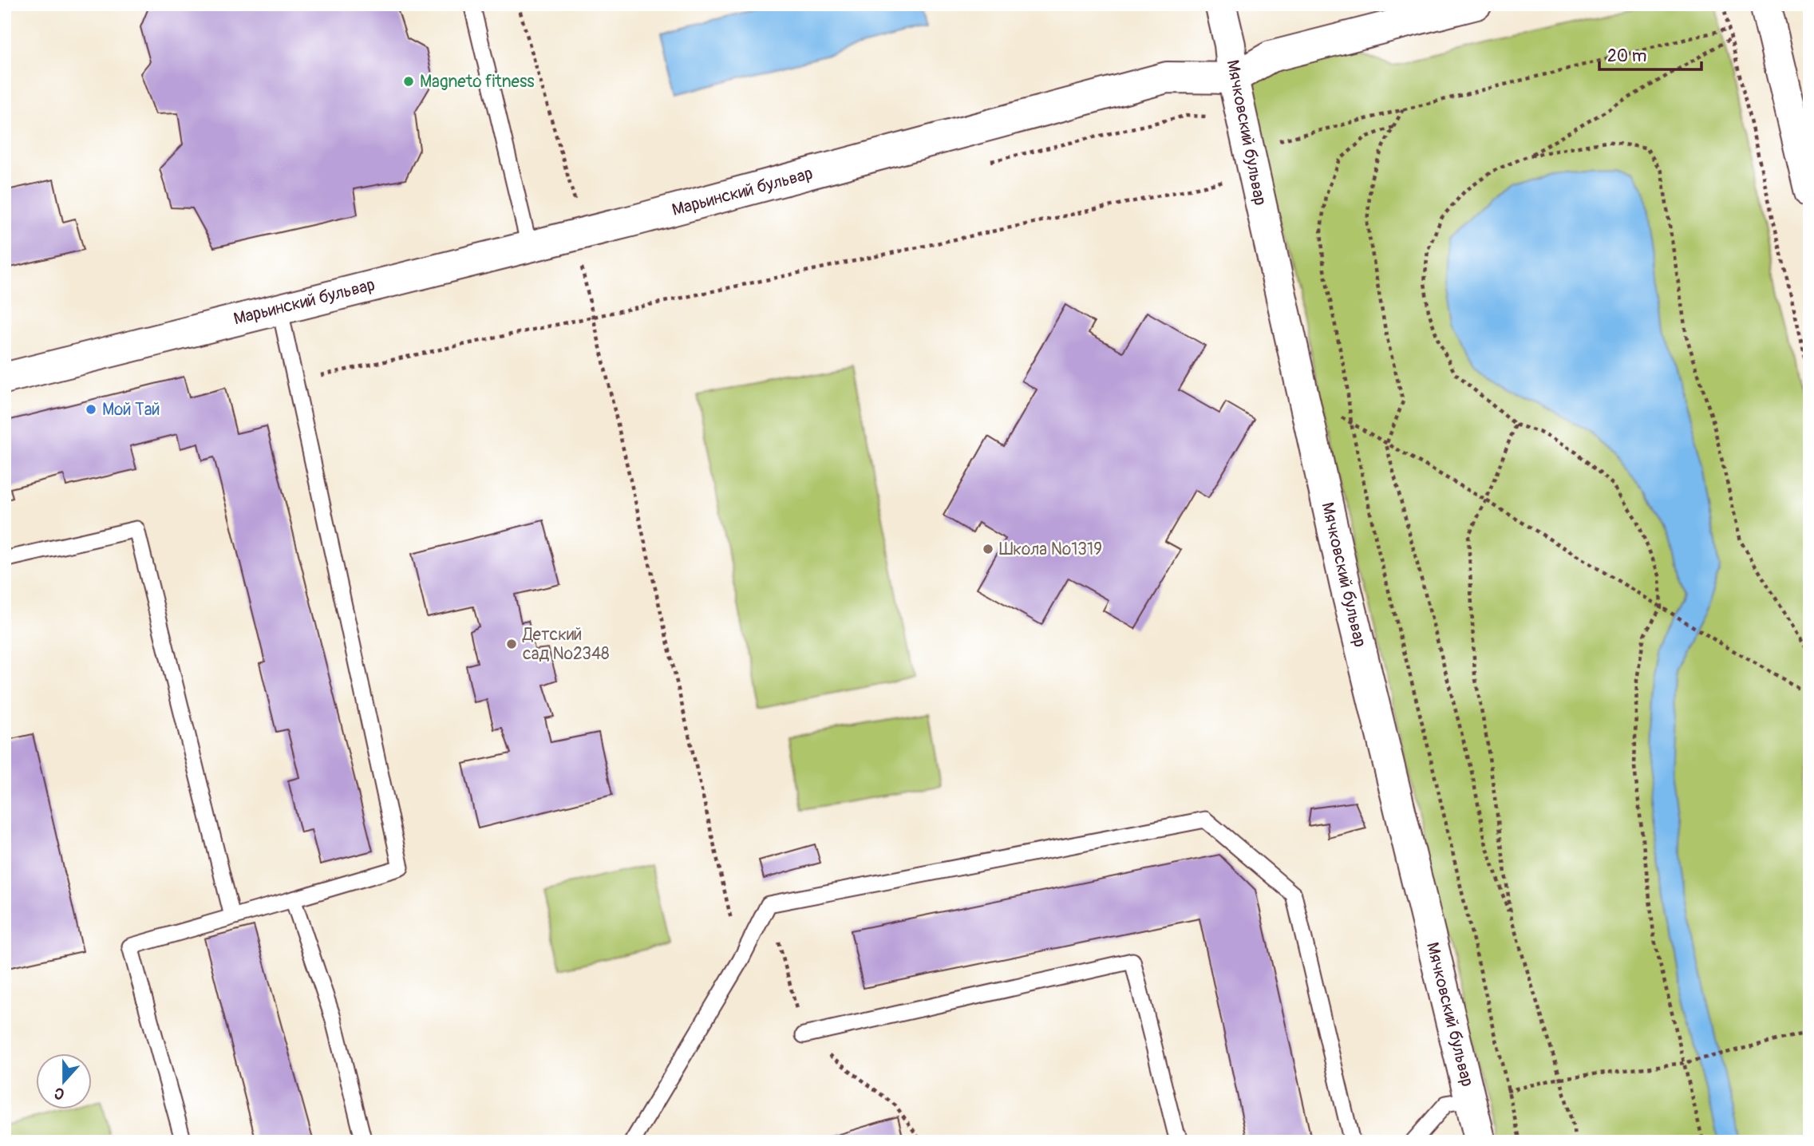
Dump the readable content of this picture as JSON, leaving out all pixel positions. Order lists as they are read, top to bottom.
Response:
{
  "streets": {
    "street": ["Мячковский бульвар", "Марьинский бульвар"]
  },
  "crossings": [
    ["Мячковский бульвар", "Марьинский бульвар"]
  ],
  "places": [
    "Magneto fitness",
    "Мой Тай",
    "Школа №1319",
    "Детский сад №2348"
  ],
  "scale_bar": "20 m",
  "north": "bottom"
}
